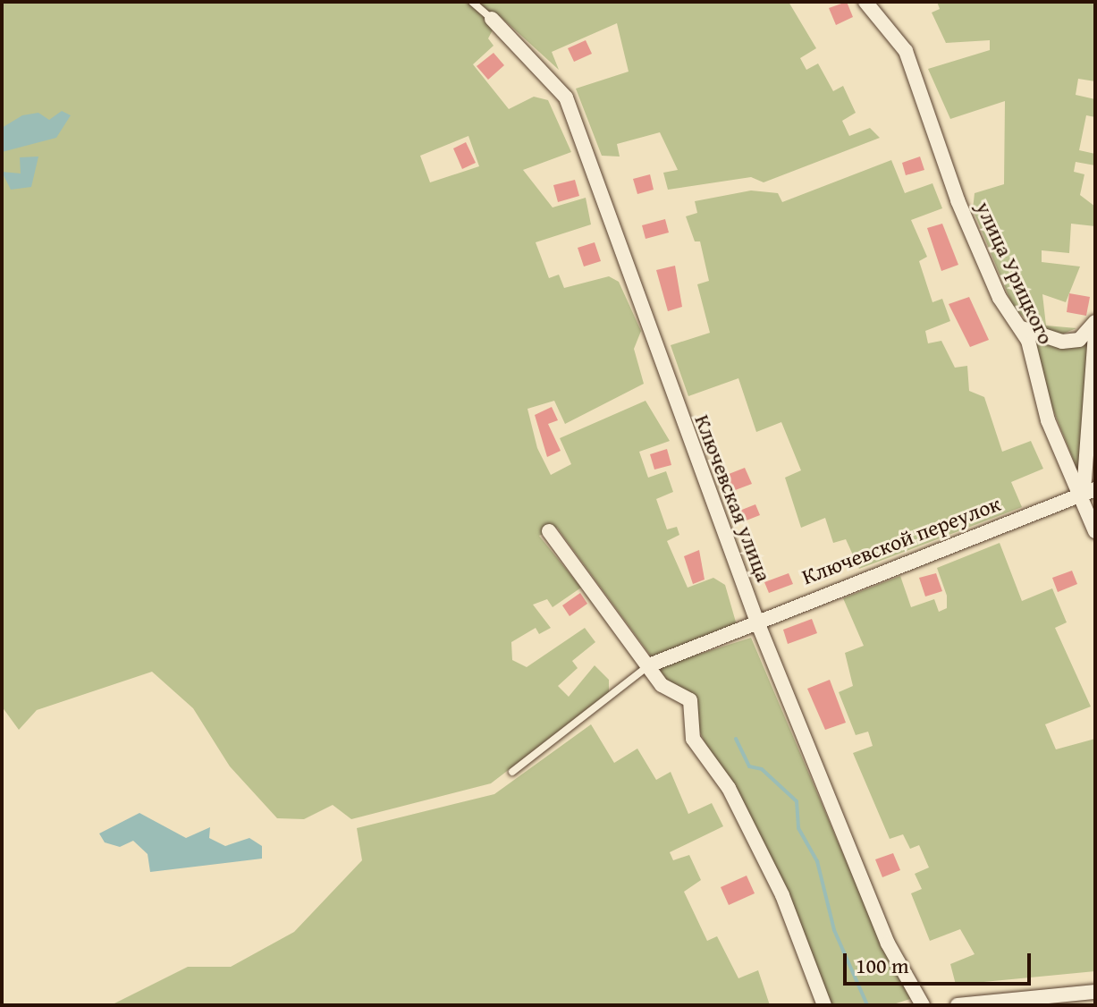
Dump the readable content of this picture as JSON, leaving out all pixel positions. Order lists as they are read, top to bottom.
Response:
{
  "streets": {
    "street": ["улица Урицкого", "Ключевская улица", "Ключевской переулок"]
  },
  "crossings": [
    ["улица Урицкого", "Ключевской переулок"],
    ["Ключевская улица", "Ключевской переулок"]
  ],
  "scale_bar": "100 m"
}
